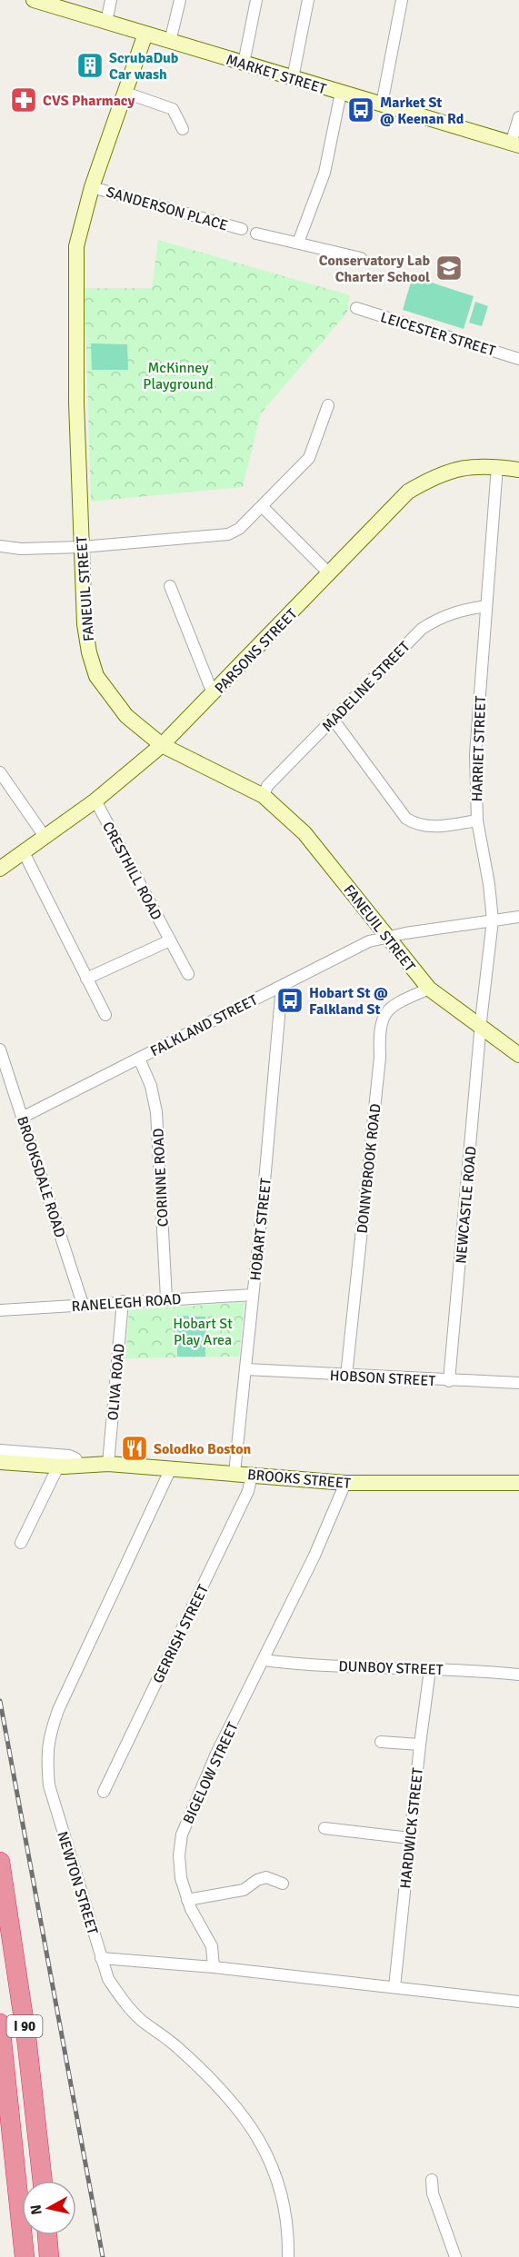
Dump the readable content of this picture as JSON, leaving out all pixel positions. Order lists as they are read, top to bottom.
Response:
{
  "streets": {
    "highway": ["I 90"],
    "street": [
      "MARKET STREET",
      "SANDERSON PLACE",
      "LEICESTER STREET",
      "FANEUIL STREET",
      "PARSONS STREET",
      "MADELINE STREET",
      "HARRIET STREET",
      "CRESTHILL ROAD",
      "FALKLAND STREET",
      "DONNYBROOK ROAD",
      "BROOKSDALE ROAD",
      "CORINNE ROAD",
      "NEWCASTLE ROAD",
      "HOBART STREET",
      "RANELEGH ROAD",
      "HOBSON STREET",
      "OLIVA ROAD",
      "BROOKS STREET",
      "GERRISH STREET",
      "DUNBOY STREET",
      "BIGELOW STREET",
      "HARDWICK STREET",
      "NEWTON STREET"
    ]
  },
  "crossings": [
    ["MARKET STREET", "FANEUIL STREET"],
    ["SANDERSON PLACE", "FANEUIL STREET"],
    ["FANEUIL STREET", "PARSONS STREET"],
    ["FANEUIL STREET", "MADELINE STREET"],
    ["FANEUIL STREET", "HARRIET STREET"],
    ["FANEUIL STREET", "FALKLAND STREET"],
    ["FANEUIL STREET", "DONNYBROOK ROAD"],
    ["FANEUIL STREET", "NEWCASTLE ROAD"],
    ["PARSONS STREET", "HARRIET STREET"],
    ["PARSONS STREET", "CRESTHILL ROAD"],
    ["MADELINE STREET", "HARRIET STREET"],
    ["HARRIET STREET", "FALKLAND STREET"],
    ["HARRIET STREET", "NEWCASTLE ROAD"],
    ["FALKLAND STREET", "BROOKSDALE ROAD"],
    ["FALKLAND STREET", "CORINNE ROAD"],
    ["FALKLAND STREET", "HOBART STREET"],
    ["DONNYBROOK ROAD", "HOBSON STREET"],
    ["BROOKSDALE ROAD", "RANELEGH ROAD"],
    ["CORINNE ROAD", "RANELEGH ROAD"],
    ["NEWCASTLE ROAD", "HOBSON STREET"],
    ["HOBART STREET", "RANELEGH ROAD"],
    ["HOBART STREET", "HOBSON STREET"],
    ["HOBART STREET", "BROOKS STREET"],
    ["RANELEGH ROAD", "OLIVA ROAD"],
    ["OLIVA ROAD", "BROOKS STREET"],
    ["BROOKS STREET", "GERRISH STREET"],
    ["BROOKS STREET", "BIGELOW STREET"],
    ["BROOKS STREET", "NEWTON STREET"],
    ["DUNBOY STREET", "BIGELOW STREET"],
    ["DUNBOY STREET", "HARDWICK STREET"]
  ],
  "parks": ["McKinney Playground", "Hobart St Play Area"],
  "places": {
    "building": ["ScrubaDub Car wash"],
    "pharmacy": ["CVS Pharmacy"],
    "bus stop": ["Market St @ Keenan Rd", "Hobart St @ Falkland St"],
    "school or university": ["Conservatory Lab Charter School"],
    "restaurant": ["Solodko Boston"]
  },
  "north": "left"
}
